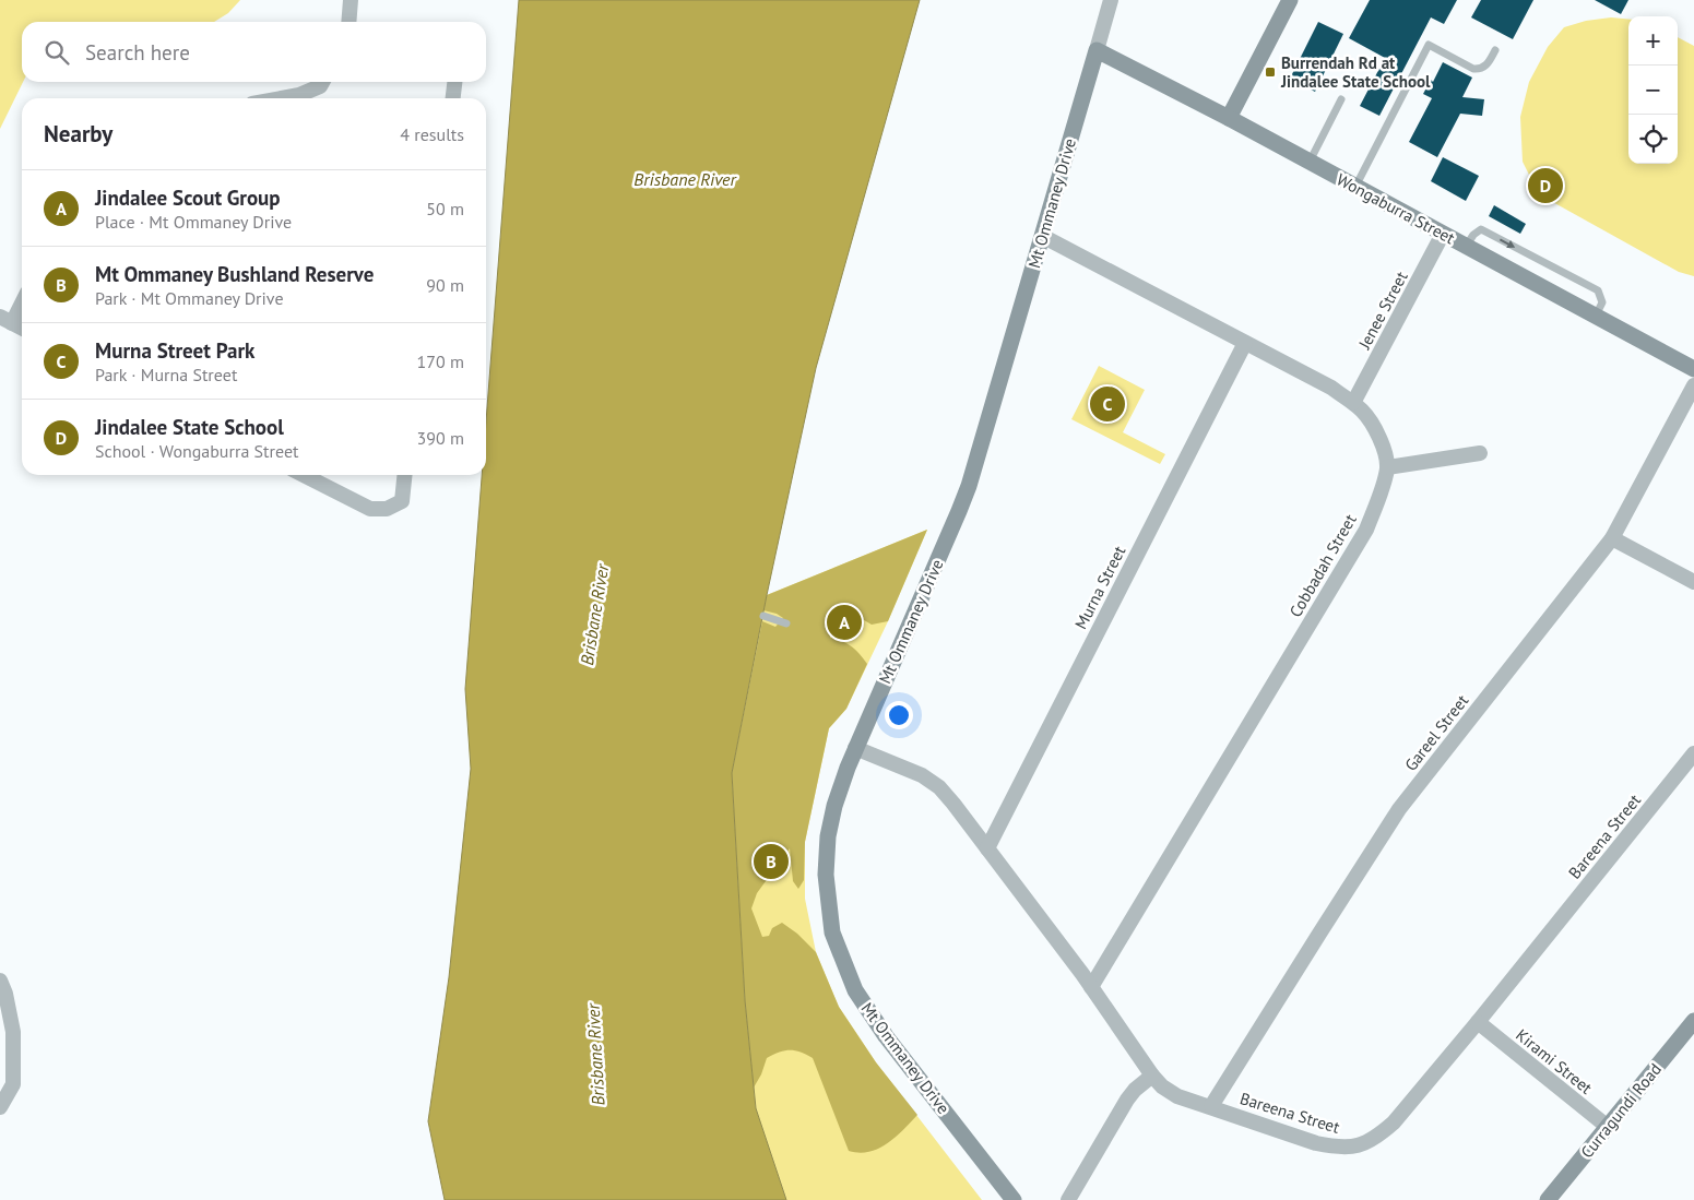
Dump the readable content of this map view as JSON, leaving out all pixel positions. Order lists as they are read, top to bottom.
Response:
{
  "streets": {
    "street": [
      "Mt Ommaney Drive",
      "Wongaburra Street",
      "Jenee Street",
      "Cobbadah Street",
      "Murna Street",
      "Gareel Street",
      "Bareena Street",
      "Kirami Street",
      "Curragundi Road"
    ]
  },
  "crossings": [
    ["Mt Ommaney Drive", "Wongaburra Street"],
    ["Mt Ommaney Drive", "Cobbadah Street"],
    ["Mt Ommaney Drive", "Bareena Street"],
    ["Wongaburra Street", "Jenee Street"],
    ["Jenee Street", "Cobbadah Street"],
    ["Cobbadah Street", "Murna Street"],
    ["Cobbadah Street", "Bareena Street"],
    ["Murna Street", "Bareena Street"],
    ["Gareel Street", "Bareena Street"],
    ["Bareena Street", "Kirami Street"],
    ["Kirami Street", "Curragundi Road"]
  ],
  "water": ["Brisbane River"],
  "places": {
    "transit": ["Burrendah Rd at Jindalee State School"]
  },
  "page": {
    "map_buttons": ["+", "−"],
    "search": "Search here",
    "heading": ["Nearby", "4 results"],
    "pins": [
      "D",
      "C",
      "A",
      "B"
    ],
    "list": [
      {
        "mark": "A",
        "name": "Jindalee Scout Group",
        "note": "Place · Mt Ommaney Drive",
        "value": "50 m"
      },
      {
        "mark": "B",
        "name": "Mt Ommaney Bushland Reserve",
        "note": "Park · Mt Ommaney Drive",
        "value": "90 m"
      },
      {
        "mark": "C",
        "name": "Murna Street Park",
        "note": "Park · Murna Street",
        "value": "170 m"
      },
      {
        "mark": "D",
        "name": "Jindalee State School",
        "note": "School · Wongaburra Street",
        "value": "390 m"
      }
    ]
  }
}
